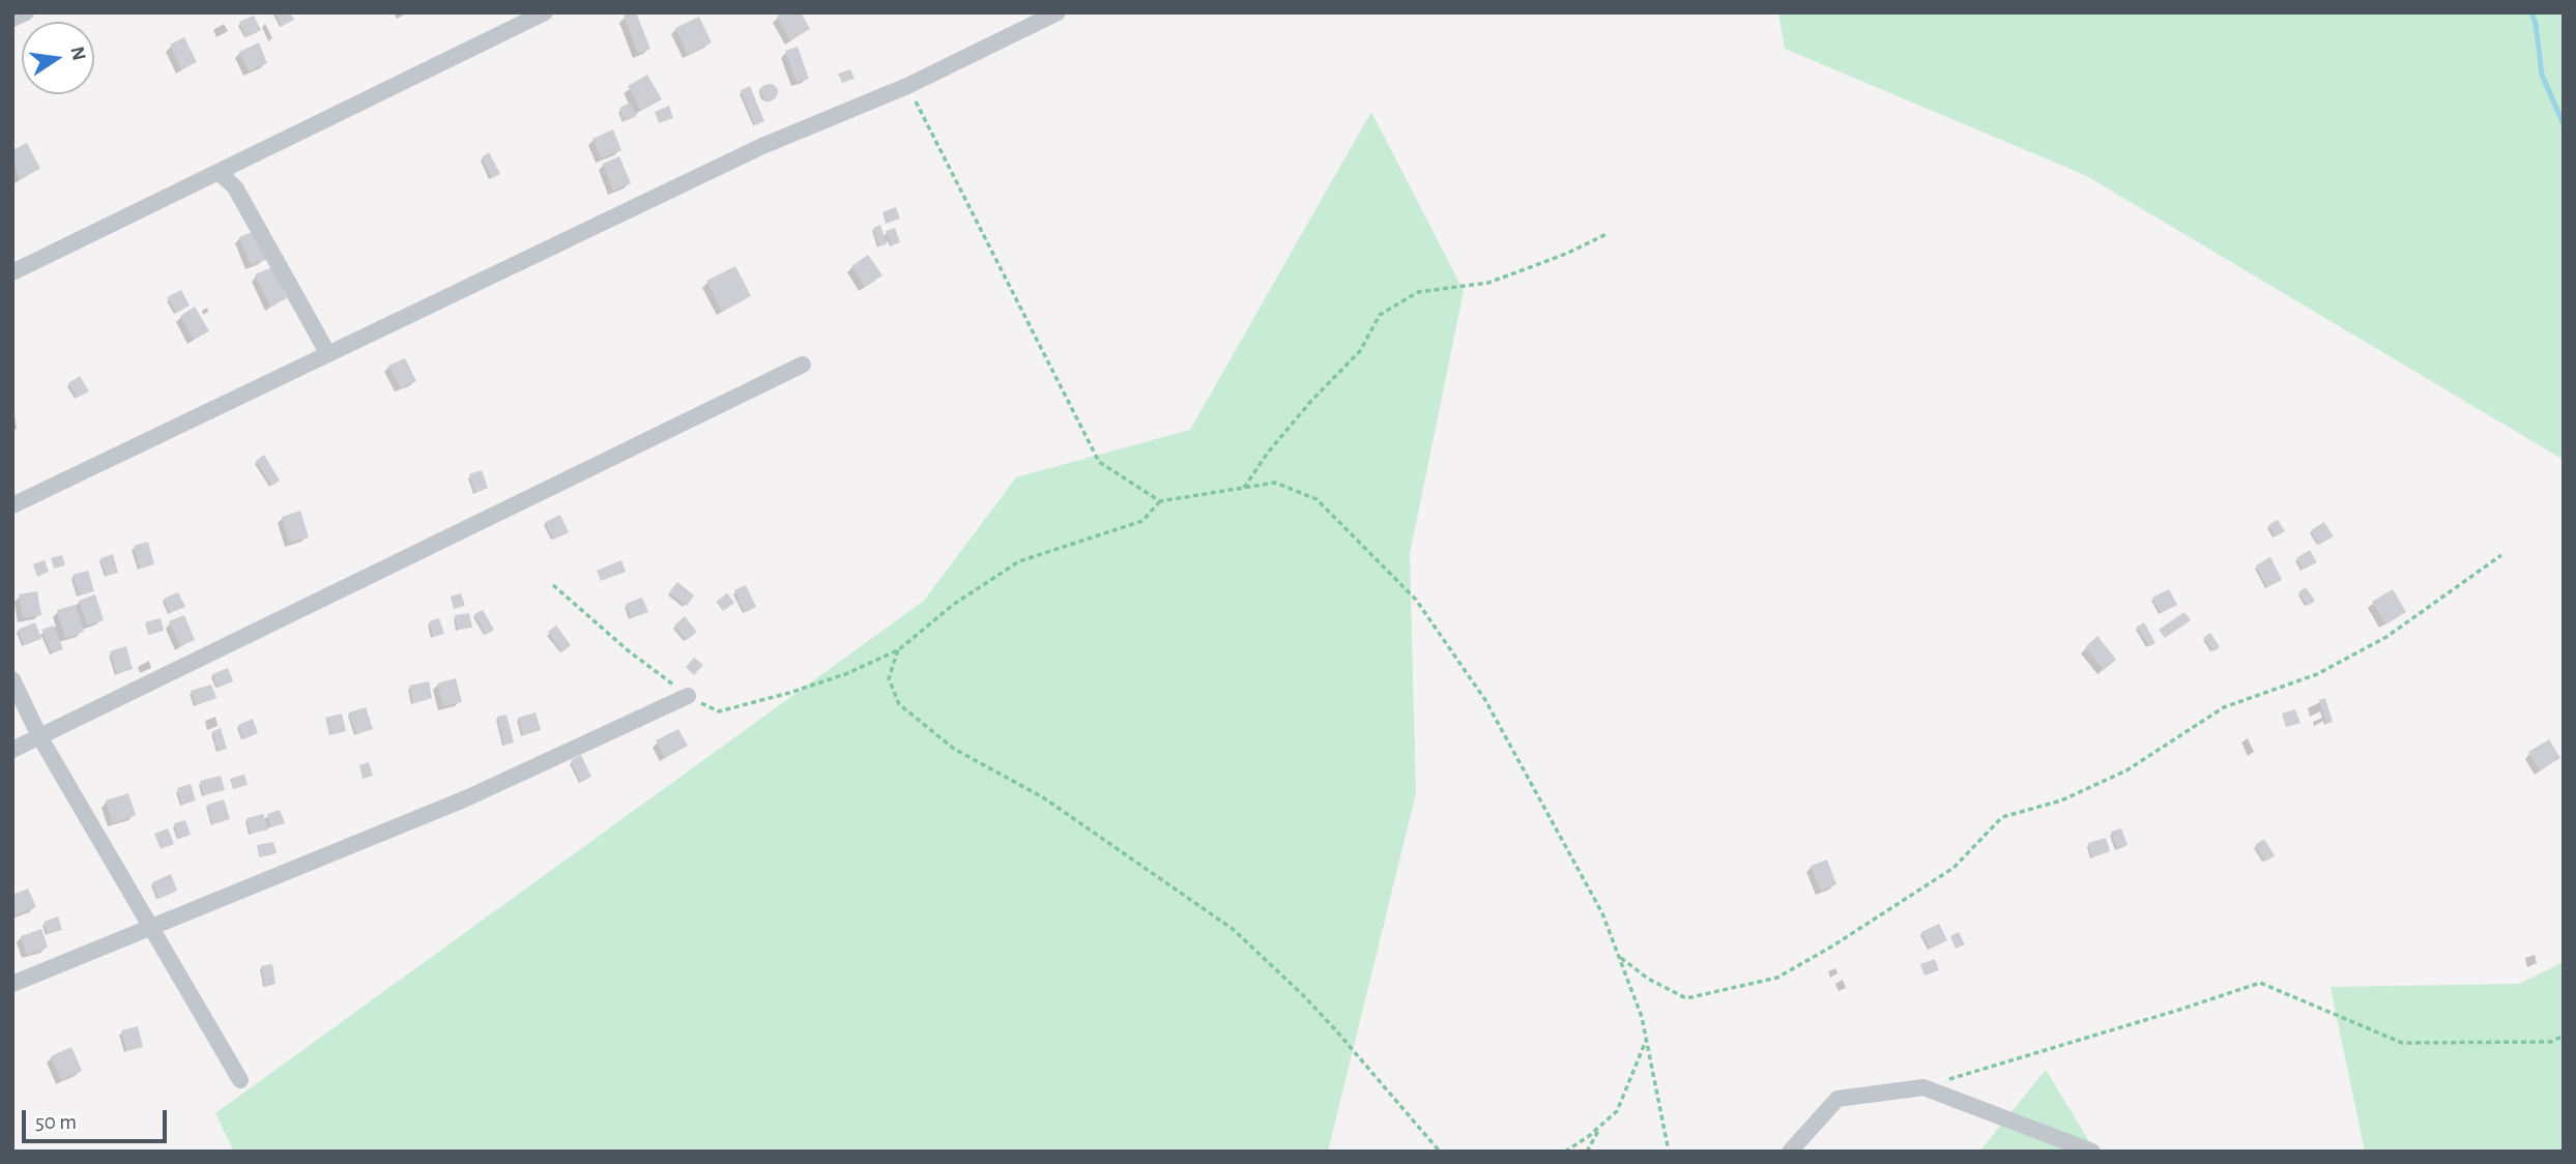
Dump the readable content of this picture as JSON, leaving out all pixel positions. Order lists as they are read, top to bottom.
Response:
{
  "scale_bar": "50 m",
  "north": "right"
}
